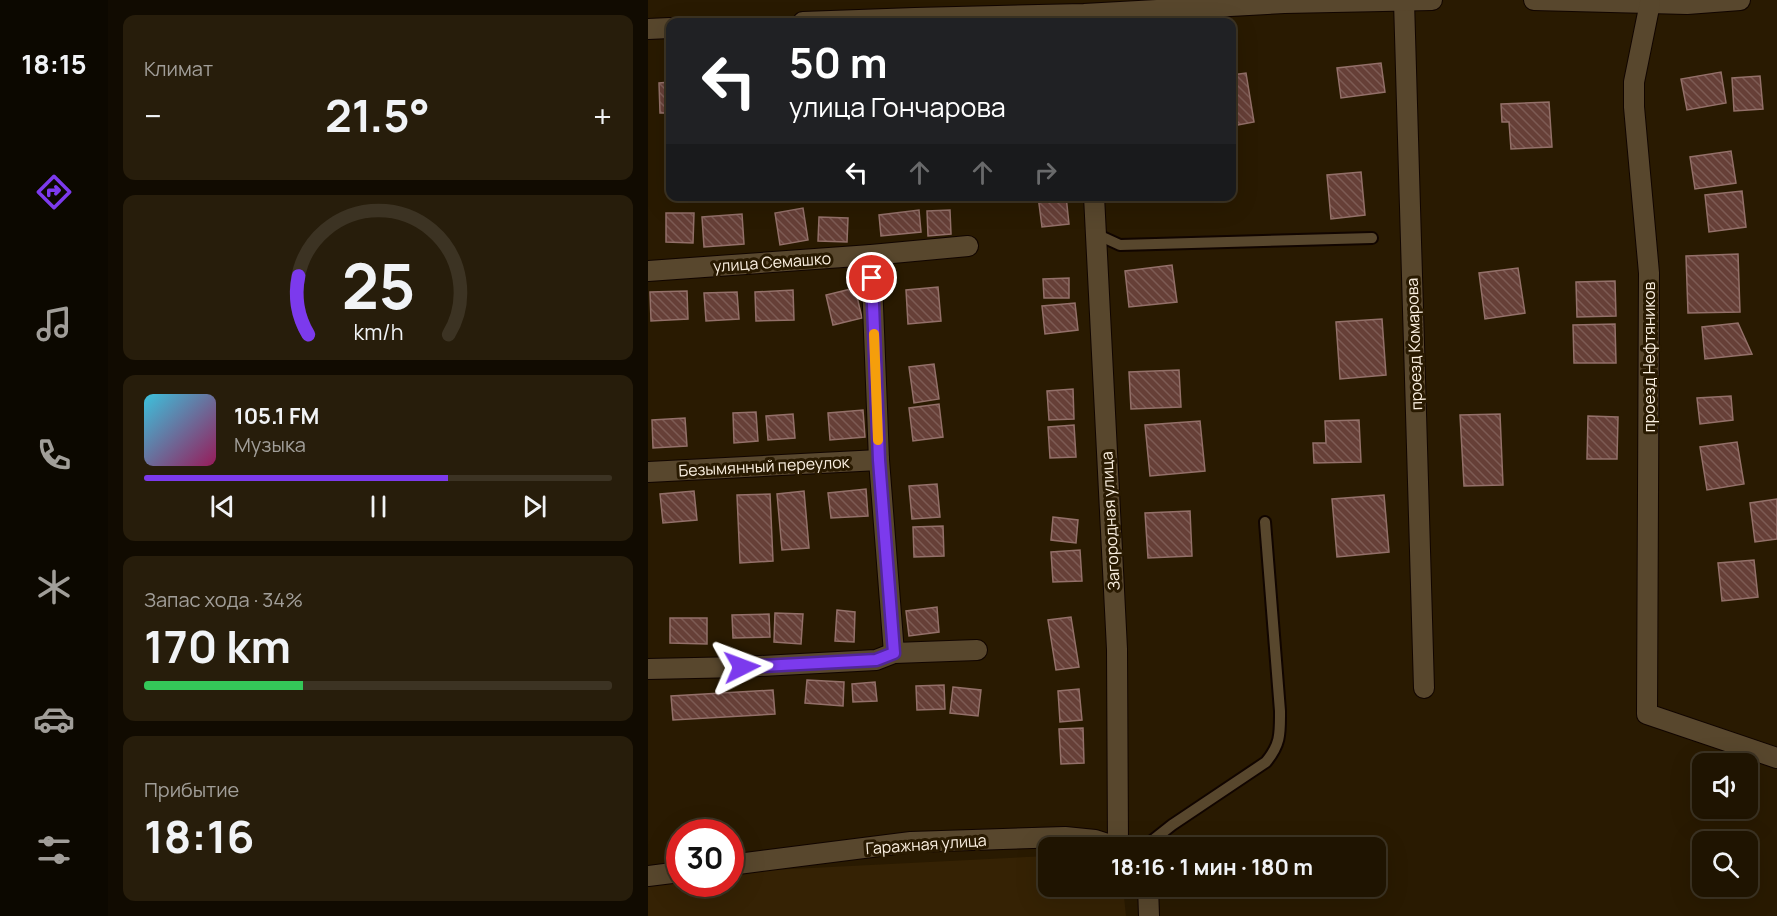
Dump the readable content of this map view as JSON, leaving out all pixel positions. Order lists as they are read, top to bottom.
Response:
{
  "streets": {
    "street": [
      "улица Семашко",
      "проезд Комарова",
      "проезд Нефтяников",
      "Безымянный переулок",
      "Загородная улица",
      "Гаражная улица"
    ]
  },
  "page": {
    "tabs": "18:15",
    "tile": [
      "Климат",
      ["Запас хода · 34%", "170 km"],
      ["Прибытие", "18:16"]
    ],
    "turn": ["50 m", "улица Гончарова"],
    "heat": ["−", "21.5°", "+"],
    "song": ["105.1 FM", "Музыка"],
    "limit": "30",
    "trip": "18:16 · 1 мин · 180 m",
    "gauge": ["25", "km/h"]
  }
}
